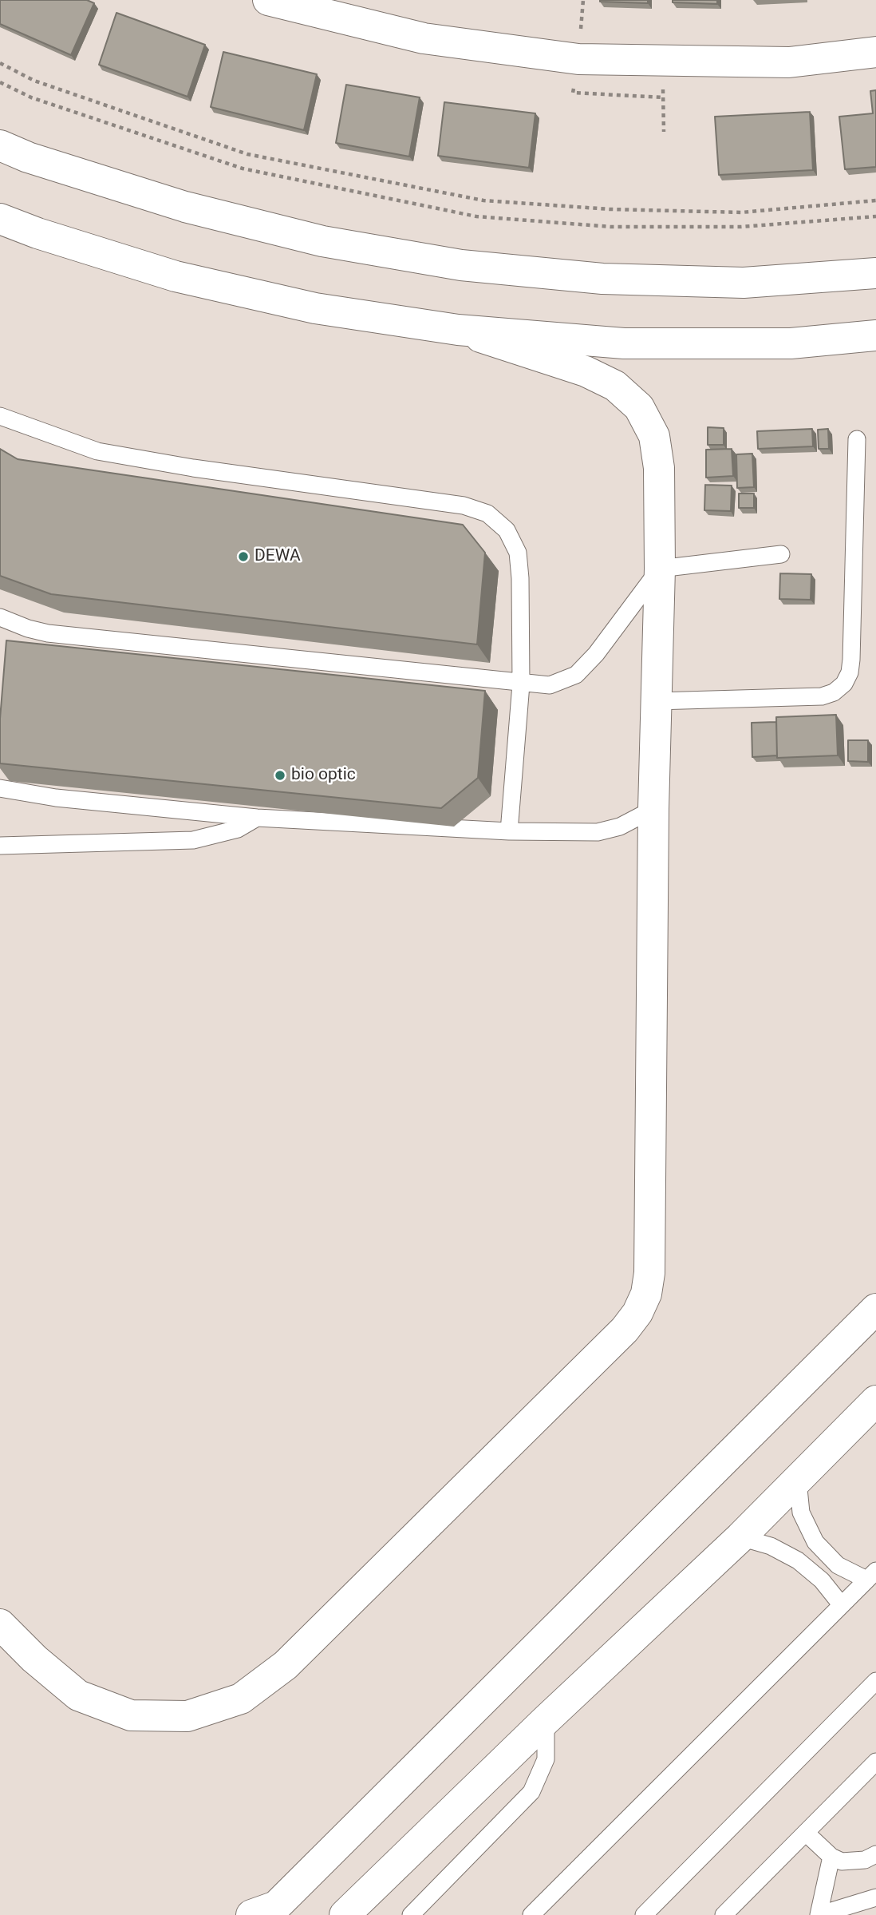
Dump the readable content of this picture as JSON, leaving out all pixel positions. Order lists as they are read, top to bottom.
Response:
{
  "places": ["DEWA", "bio optic"]
}
